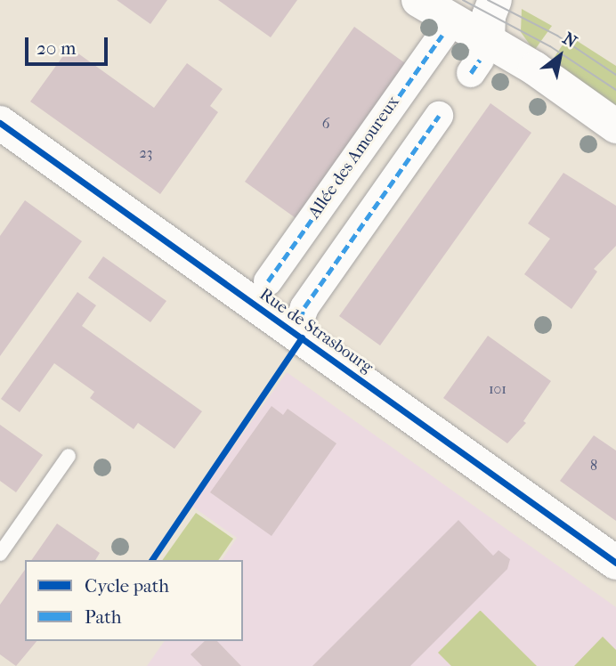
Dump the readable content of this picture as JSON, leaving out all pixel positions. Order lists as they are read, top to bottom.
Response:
{
  "streets": {
    "street": ["Allée des Amoureux", "Rue de Strasbourg"]
  },
  "house_numbers": [
    "6",
    "23",
    "101",
    "8"
  ],
  "legend": ["Cycle path", "Path"],
  "scale_bar": "20 m",
  "north": "top right"
}
